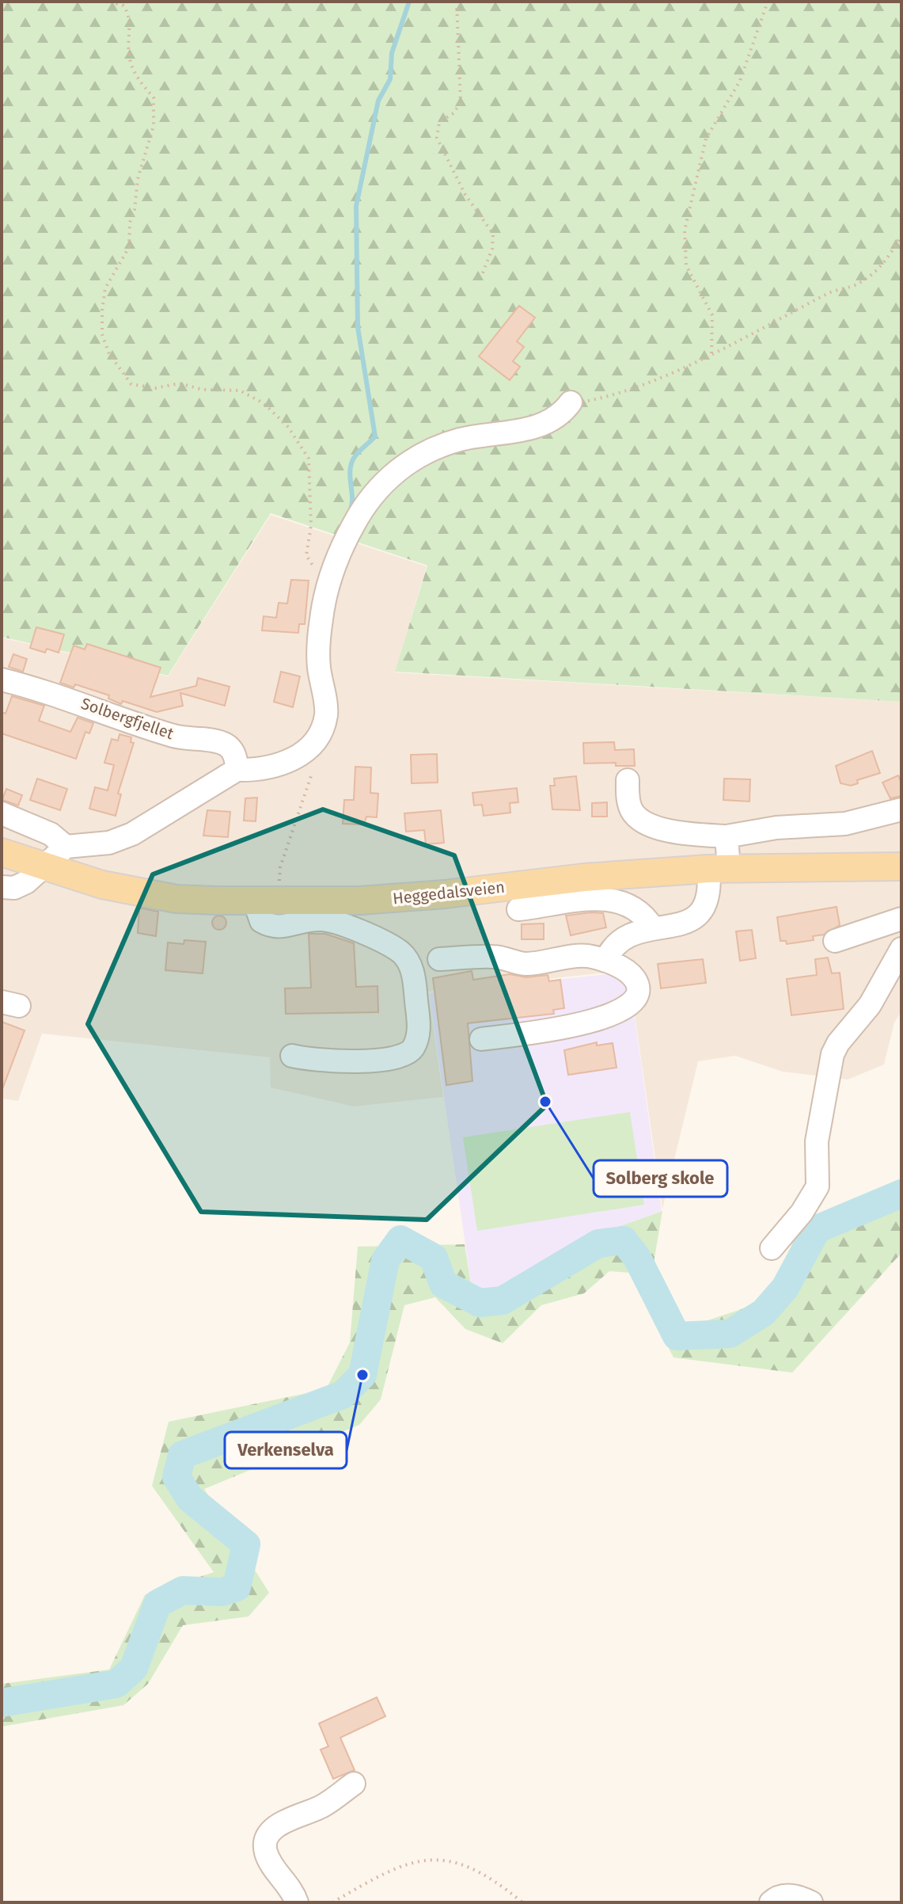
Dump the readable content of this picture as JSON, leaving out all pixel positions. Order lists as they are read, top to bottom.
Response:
{
  "streets": {
    "main road": ["Heggedalsveien"],
    "street": ["Solbergfjellet"]
  },
  "places": ["Solberg skole", "Verkenselva"]
}
